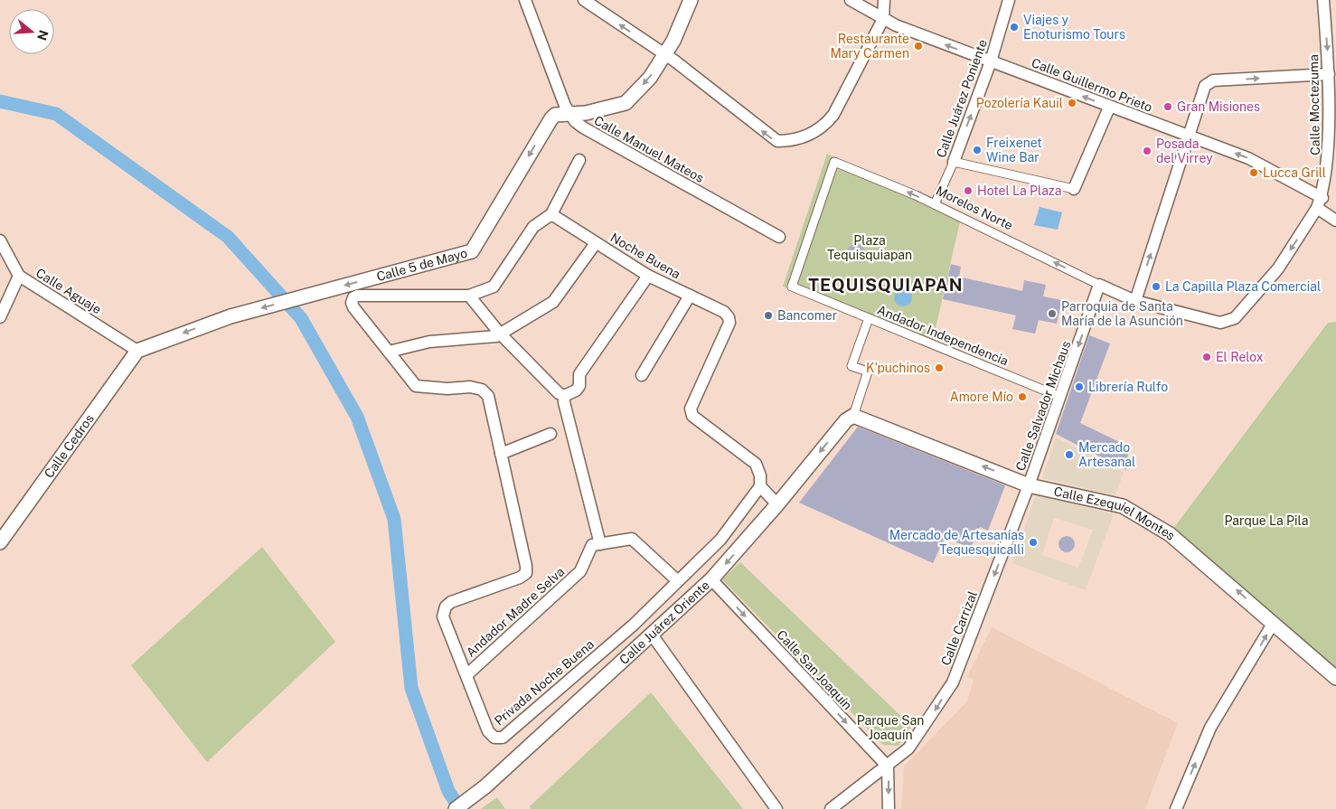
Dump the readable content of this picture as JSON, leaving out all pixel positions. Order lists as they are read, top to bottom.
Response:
{
  "streets": {
    "street": [
      "Calle Guillermo Prieto",
      "Calle Juárez Poniente",
      "Calle Moctezuma",
      "Calle Manuel Mateos",
      "Morelos Norte",
      "Noche Buena",
      "Calle 5 de Mayo",
      "Calle Aguaje",
      "Andador Independencia",
      "Calle Salvador Michaus",
      "Calle Cedros",
      "Calle Ezequiel Montes",
      "Andador Madre Selva",
      "Calle Juárez Oriente",
      "Calle Carrizal",
      "Calle San Joaquín",
      "Privada Noche Buena"
    ]
  },
  "crossings": [
    ["Calle Guillermo Prieto", "Calle Juárez Poniente"],
    ["Calle Guillermo Prieto", "Calle Moctezuma"],
    ["Calle Juárez Poniente", "Morelos Norte"],
    ["Calle Manuel Mateos", "Calle 5 de Mayo"],
    ["Morelos Norte", "Andador Independencia"],
    ["Morelos Norte", "Calle Salvador Michaus"],
    ["Noche Buena", "Privada Noche Buena"],
    ["Calle 5 de Mayo", "Calle Aguaje"],
    ["Calle 5 de Mayo", "Calle Cedros"],
    ["Calle Aguaje", "Calle Cedros"],
    ["Andador Independencia", "Calle Salvador Michaus"],
    ["Calle Salvador Michaus", "Calle Ezequiel Montes"],
    ["Calle Salvador Michaus", "Calle Carrizal"],
    ["Calle Ezequiel Montes", "Calle Juárez Oriente"],
    ["Calle Ezequiel Montes", "Calle Carrizal"],
    ["Andador Madre Selva", "Privada Noche Buena"],
    ["Calle Juárez Oriente", "Calle San Joaquín"],
    ["Calle Carrizal", "Calle San Joaquín"]
  ],
  "one_way": [
    "Calle Guillermo Prieto",
    "Calle Juárez Poniente",
    "Calle Moctezuma",
    "Calle Salvador Michaus",
    "Calle Ezequiel Montes",
    "Calle Juárez Oriente",
    "Calle Carrizal"
  ],
  "districts": ["TEQUISQUIAPAN"],
  "parks": ["Plaza Tequisquiapan", "Parque La Pila", "Parque San Joaquín"],
  "places": [
    "Viajes y Enoturismo Tours",
    "Restaurante Mary Carmen",
    "Pozolería Kauil",
    "Gran Misiones",
    "Freixenet Wine Bar",
    "Posada del Virrey",
    "Lucca Grill",
    "Hotel La Plaza",
    "La Capilla Plaza Comercial",
    "Parroquia de Santa María de la Asunción",
    "Bancomer",
    "El Relox",
    "K'puchinos",
    "Librería Rulfo",
    "Amore Mío",
    "Mercado Artesanal",
    "Mercado de Artesanías Tequesquicalli"
  ],
  "north": "right"
}
